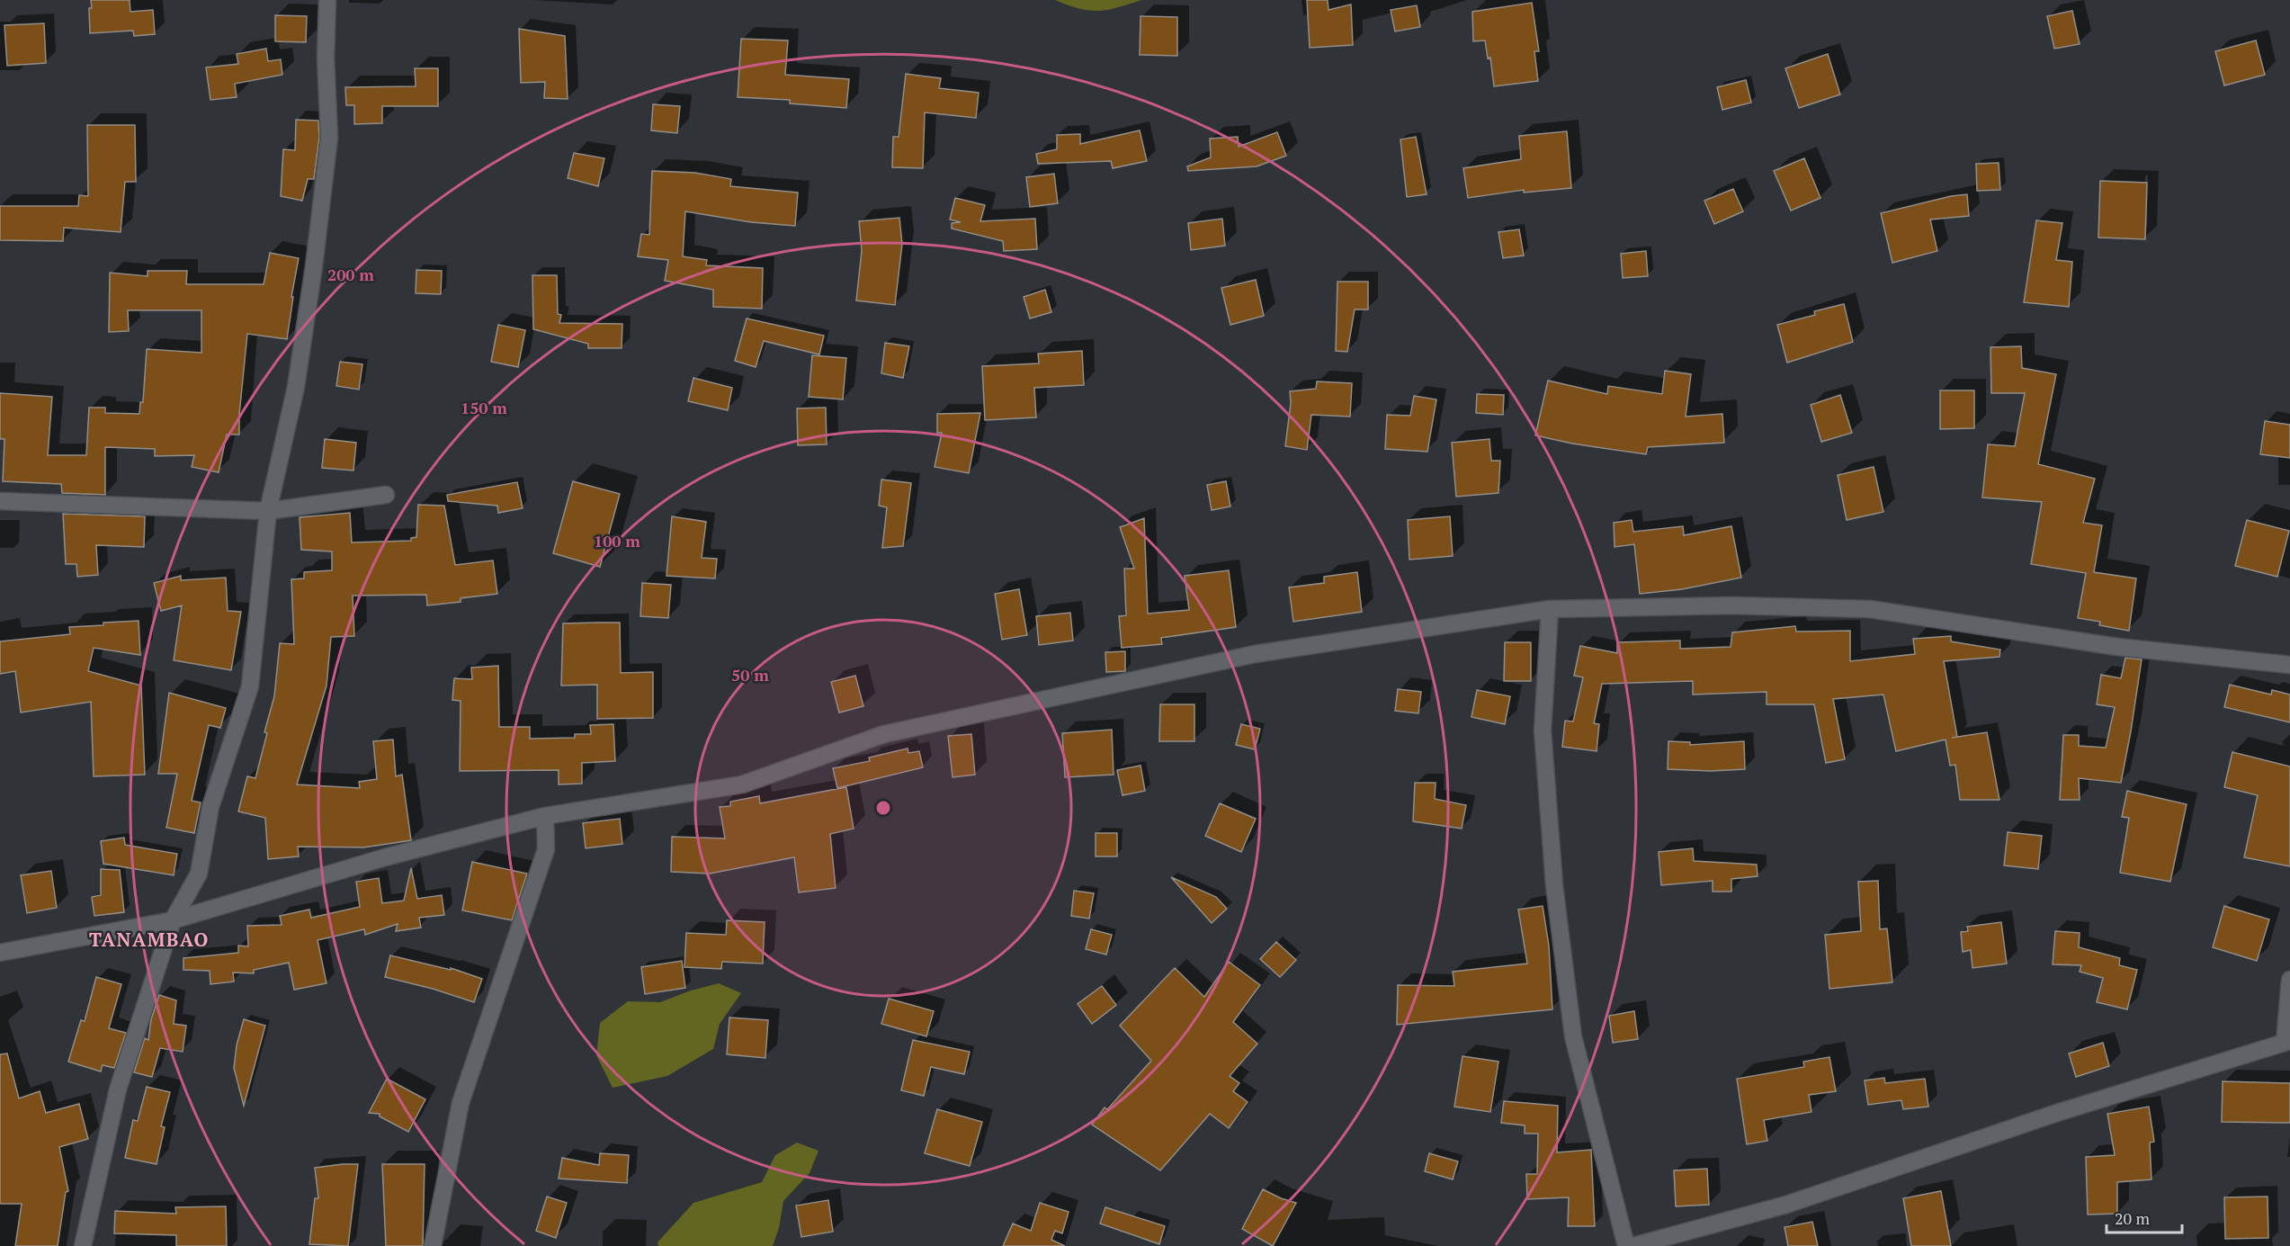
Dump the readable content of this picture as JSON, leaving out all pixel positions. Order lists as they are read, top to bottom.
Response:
{
  "districts": ["TANAMBAO"],
  "scale_bar": "20 m",
  "rings": [
    "200 m",
    "150 m",
    "100 m",
    "50 m"
  ]
}
